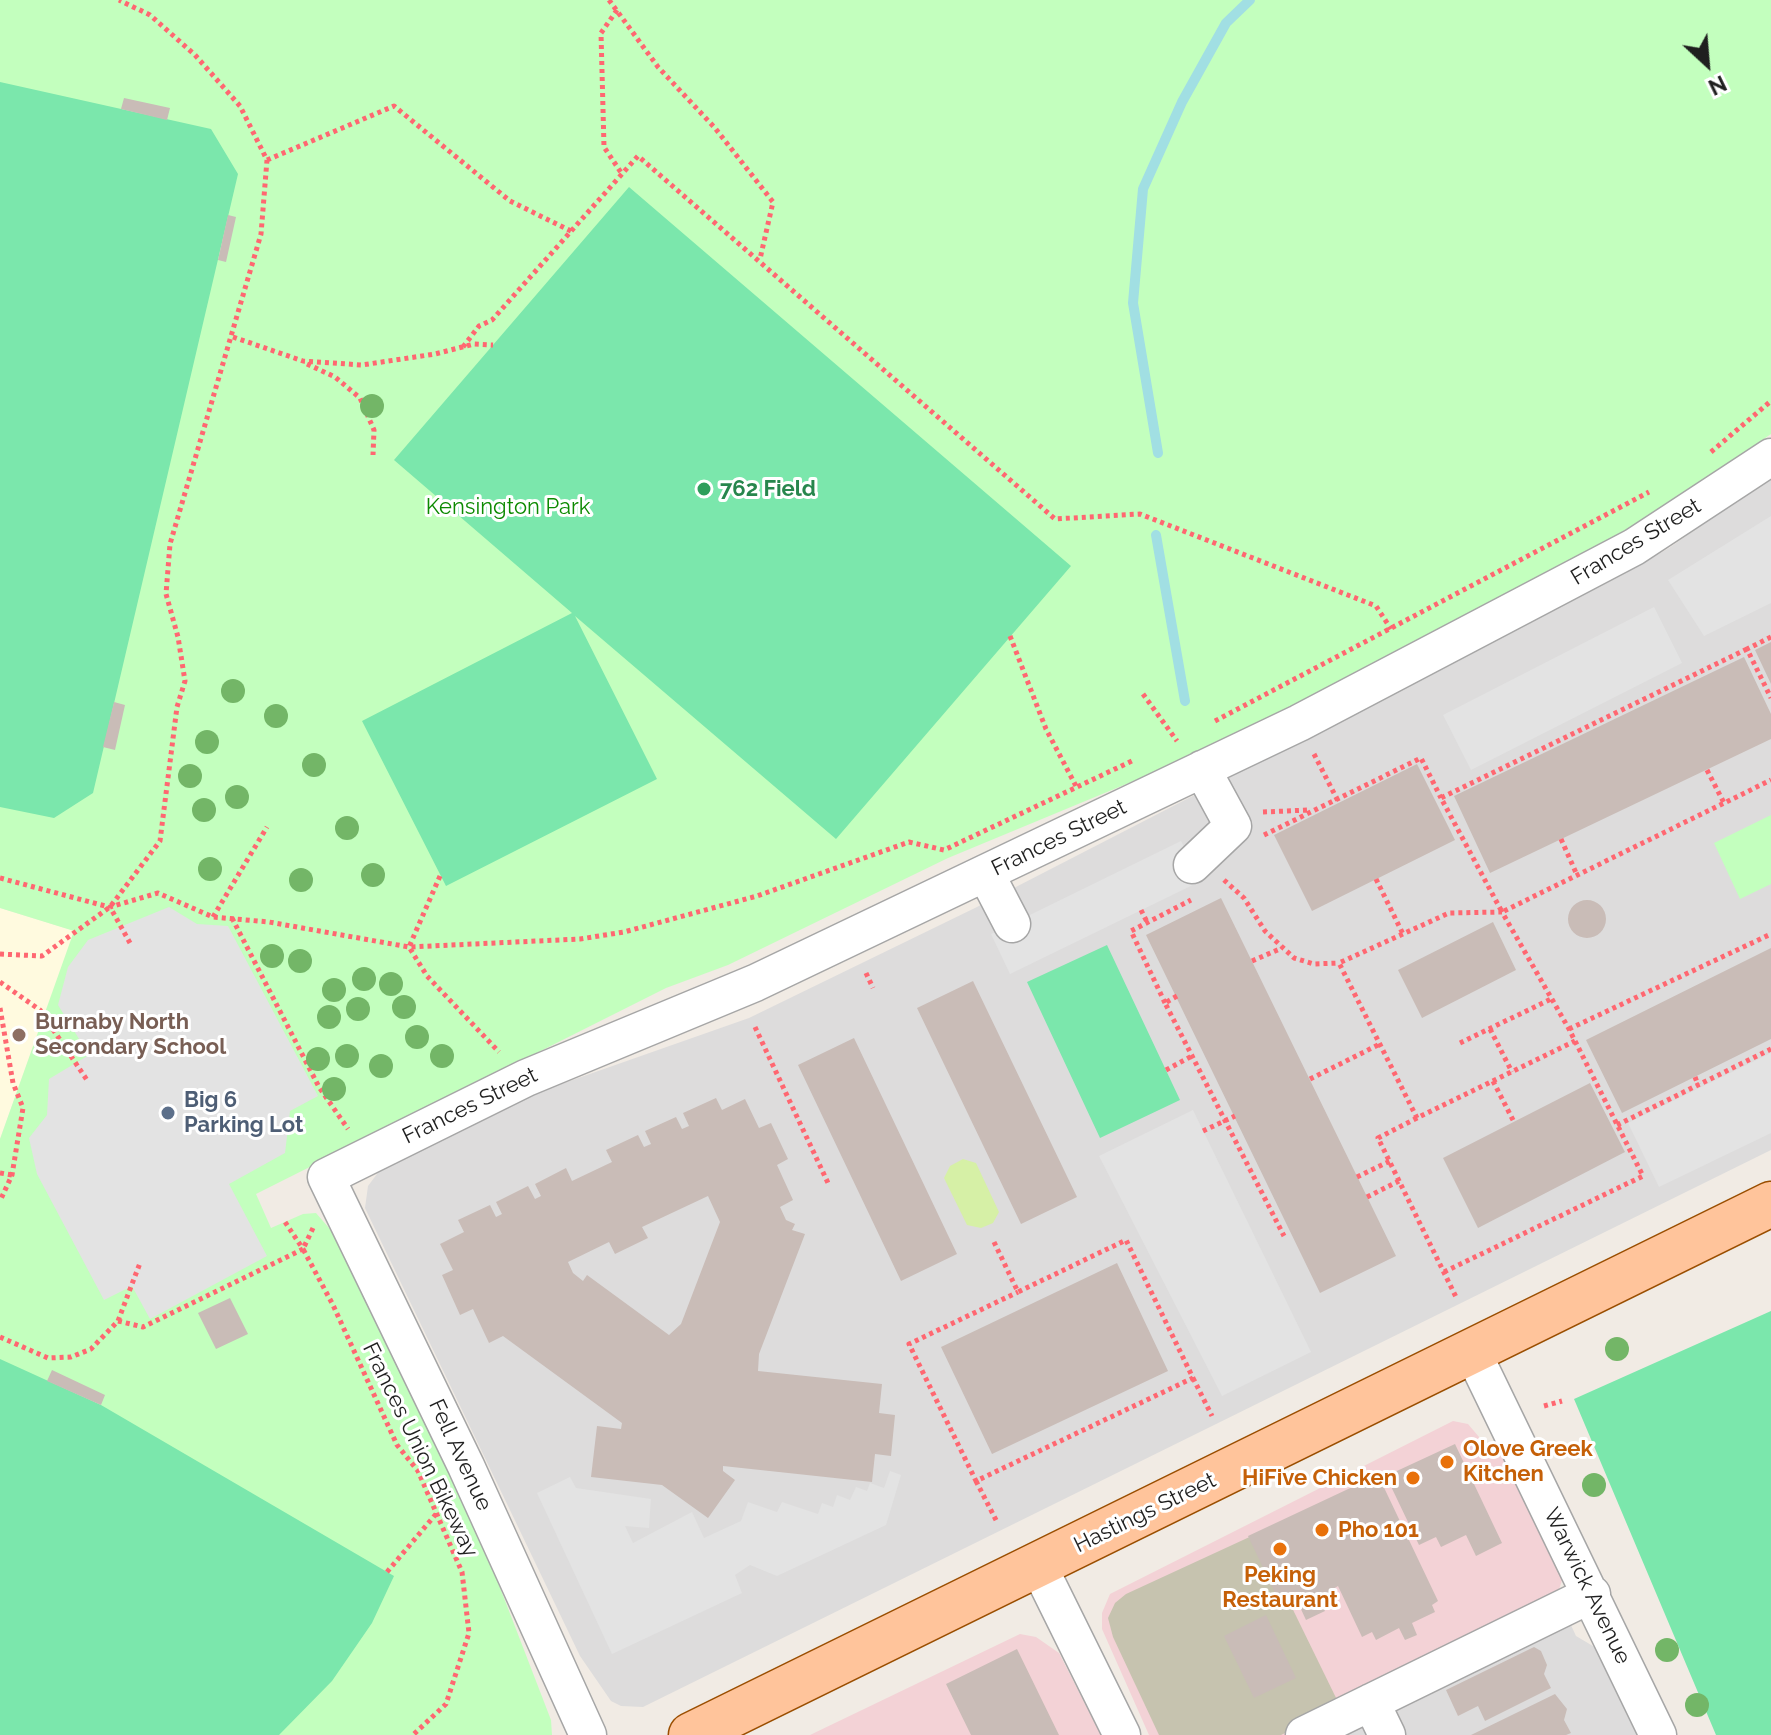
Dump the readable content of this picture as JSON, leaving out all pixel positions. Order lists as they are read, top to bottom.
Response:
{
  "streets": {
    "main road": ["Hastings Street"],
    "street": ["Frances Street", "Fell Avenue", "Warwick Avenue"],
    "path": ["Frances Union Bikeway"]
  },
  "crossings": [
    ["Frances Street", "Fell Avenue"],
    ["Hastings Street", "Warwick Avenue"]
  ],
  "parks": ["Kensington Park"],
  "places": [
    "762 Field",
    "Burnaby North Secondary School",
    "Big 6 Parking Lot",
    "Olove Greek Kitchen",
    "HiFive Chicken",
    "Pho 101",
    "Peking Restaurant"
  ],
  "north": "bottom right"
}
